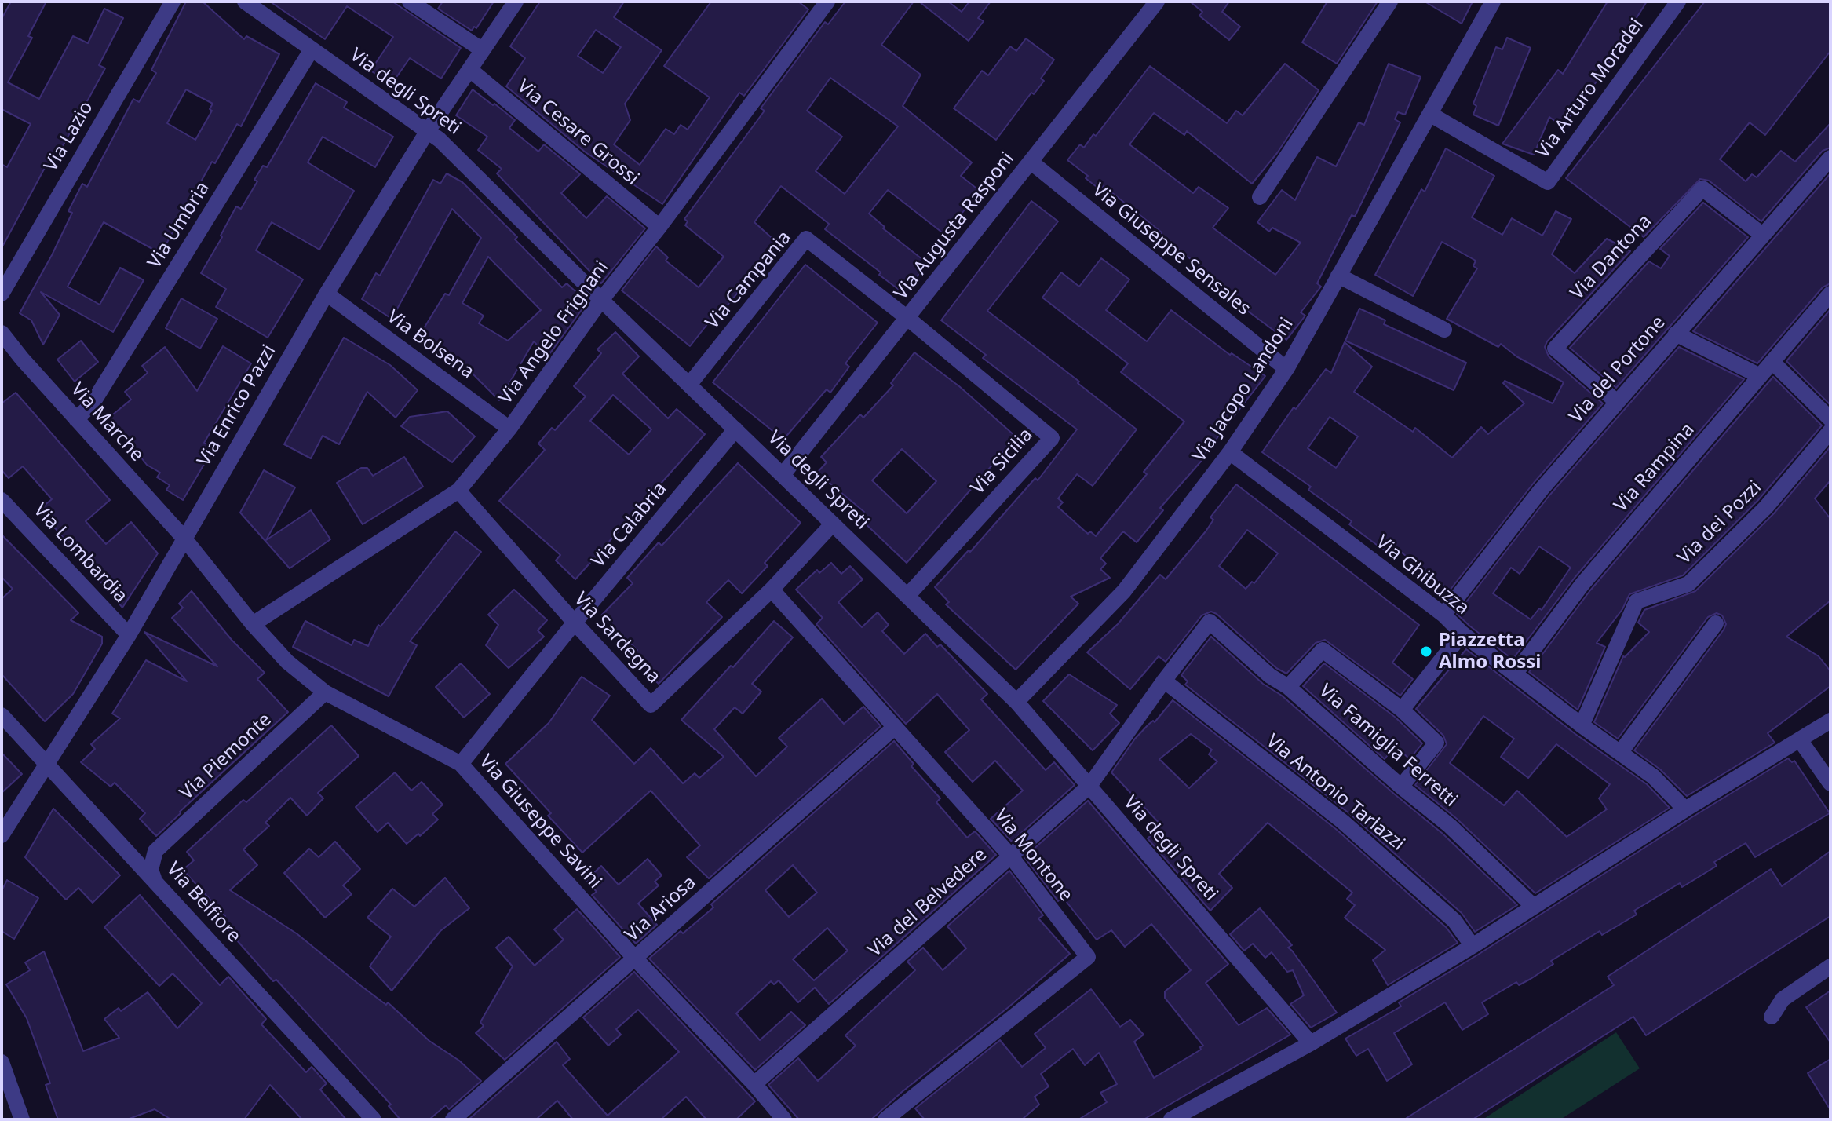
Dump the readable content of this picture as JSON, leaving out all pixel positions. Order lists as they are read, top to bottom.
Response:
{
  "streets": {
    "street": [
      "Via Arturo Moradei",
      "Via degli Spreti",
      "Via Cesare Grossi",
      "Via Lazio",
      "Via Umbria",
      "Via Augusta Rasponi",
      "Via Giuseppe Sensales",
      "Via Dantona",
      "Via Campania",
      "Via Angelo Frignani",
      "Via Bolsena",
      "Via del Portone",
      "Via Jacopo Landoni",
      "Via Enrico Pazzi",
      "Via Marche",
      "Via Sicilia",
      "Via Rampina",
      "Via dei Pozzi",
      "Via Calabria",
      "Via Lombardia",
      "Via Ghibuzza",
      "Via Sardegna",
      "Via Famiglia Ferretti",
      "Via Piemonte",
      "Via Antonio Tarlazzi",
      "Via Giuseppe Savini",
      "Via Montone",
      "Via Belfiore",
      "Via del Belvedere",
      "Via Ariosa"
    ]
  },
  "crossings": [
    ["Via Arturo Moradei", "Via Jacopo Landoni"],
    ["Via degli Spreti", "Via Umbria"],
    ["Via degli Spreti", "Via Augusta Rasponi"],
    ["Via degli Spreti", "Via Campania"],
    ["Via degli Spreti", "Via Angelo Frignani"],
    ["Via degli Spreti", "Via Jacopo Landoni"],
    ["Via degli Spreti", "Via Enrico Pazzi"],
    ["Via degli Spreti", "Via Sicilia"],
    ["Via degli Spreti", "Via Calabria"],
    ["Via degli Spreti", "Via Sardegna"],
    ["Via degli Spreti", "Via del Belvedere"],
    ["Via Cesare Grossi", "Via Angelo Frignani"],
    ["Via Cesare Grossi", "Via Enrico Pazzi"],
    ["Via Umbria", "Via Marche"],
    ["Via Augusta Rasponi", "Via Giuseppe Sensales"],
    ["Via Augusta Rasponi", "Via Campania"],
    ["Via Augusta Rasponi", "Via Sicilia"],
    ["Via Giuseppe Sensales", "Via Jacopo Landoni"],
    ["Via Dantona", "Via del Portone"],
    ["Via Campania", "Via Sicilia"],
    ["Via Angelo Frignani", "Via Bolsena"],
    ["Via Angelo Frignani", "Via Sardegna"],
    ["Via Angelo Frignani", "Via Giuseppe Savini"],
    ["Via Bolsena", "Via Enrico Pazzi"],
    ["Via del Portone", "Via Ghibuzza"],
    ["Via Jacopo Landoni", "Via Ghibuzza"],
    ["Via Enrico Pazzi", "Via Marche"],
    ["Via Enrico Pazzi", "Via Lombardia"],
    ["Via Enrico Pazzi", "Via Giuseppe Savini"],
    ["Via Enrico Pazzi", "Via Belfiore"],
    ["Via Marche", "Via Giuseppe Savini"],
    ["Via Rampina", "Via Ghibuzza"],
    ["Via dei Pozzi", "Via Ghibuzza"],
    ["Via Calabria", "Via Sardegna"],
    ["Via Calabria", "Via Giuseppe Savini"],
    ["Via Sardegna", "Via Montone"],
    ["Via Famiglia Ferretti", "Via del Belvedere"],
    ["Via Piemonte", "Via Giuseppe Savini"],
    ["Via Antonio Tarlazzi", "Via del Belvedere"],
    ["Via Giuseppe Savini", "Via del Belvedere"],
    ["Via Giuseppe Savini", "Via Ariosa"],
    ["Via Montone", "Via del Belvedere"],
    ["Via Montone", "Via Ariosa"]
  ],
  "places": ["Piazzetta Almo Rossi"]
}
